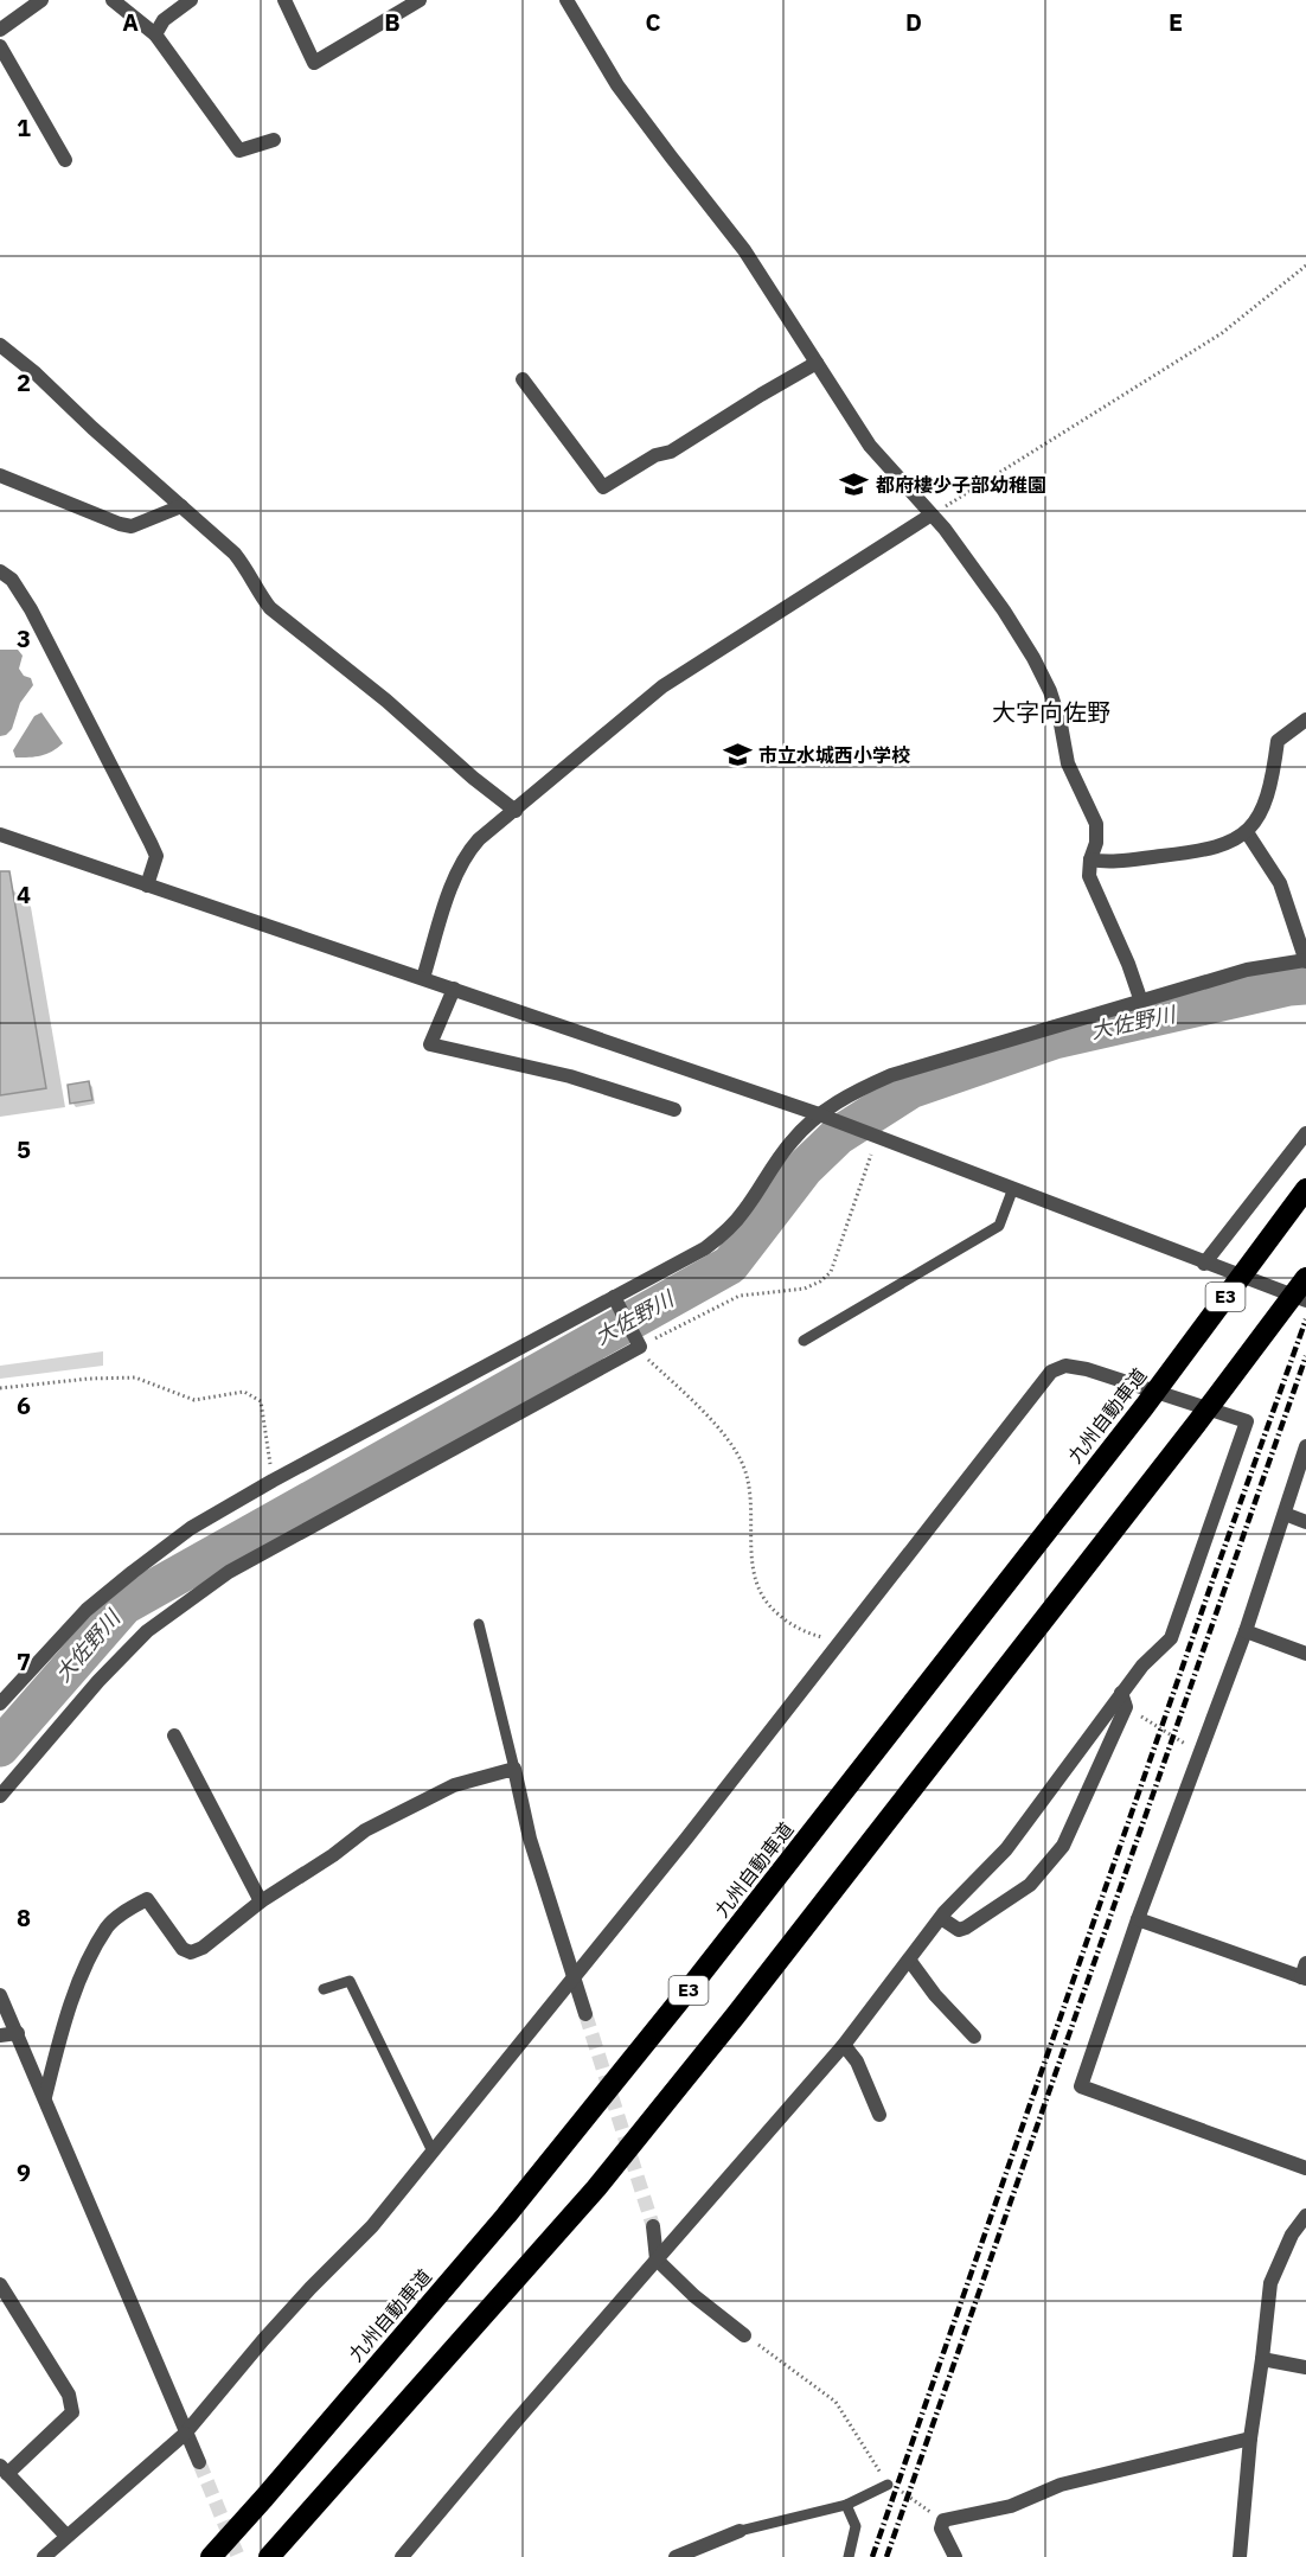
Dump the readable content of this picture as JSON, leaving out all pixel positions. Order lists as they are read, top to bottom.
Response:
{
  "streets": {
    "highway": ["E3", "九州自動車道"]
  },
  "districts": ["大字向佐野"],
  "water": ["大佐野川"],
  "places": {
    "school or university": ["都府樓少子部幼稚園", "市立水城西小学校"]
  },
  "grid": {
    "columns": [
      "A",
      "B",
      "C",
      "D",
      "E"
    ],
    "rows": [
      "1",
      "2",
      "3",
      "4",
      "5",
      "6",
      "7",
      "8",
      "9"
    ]
  }
}
